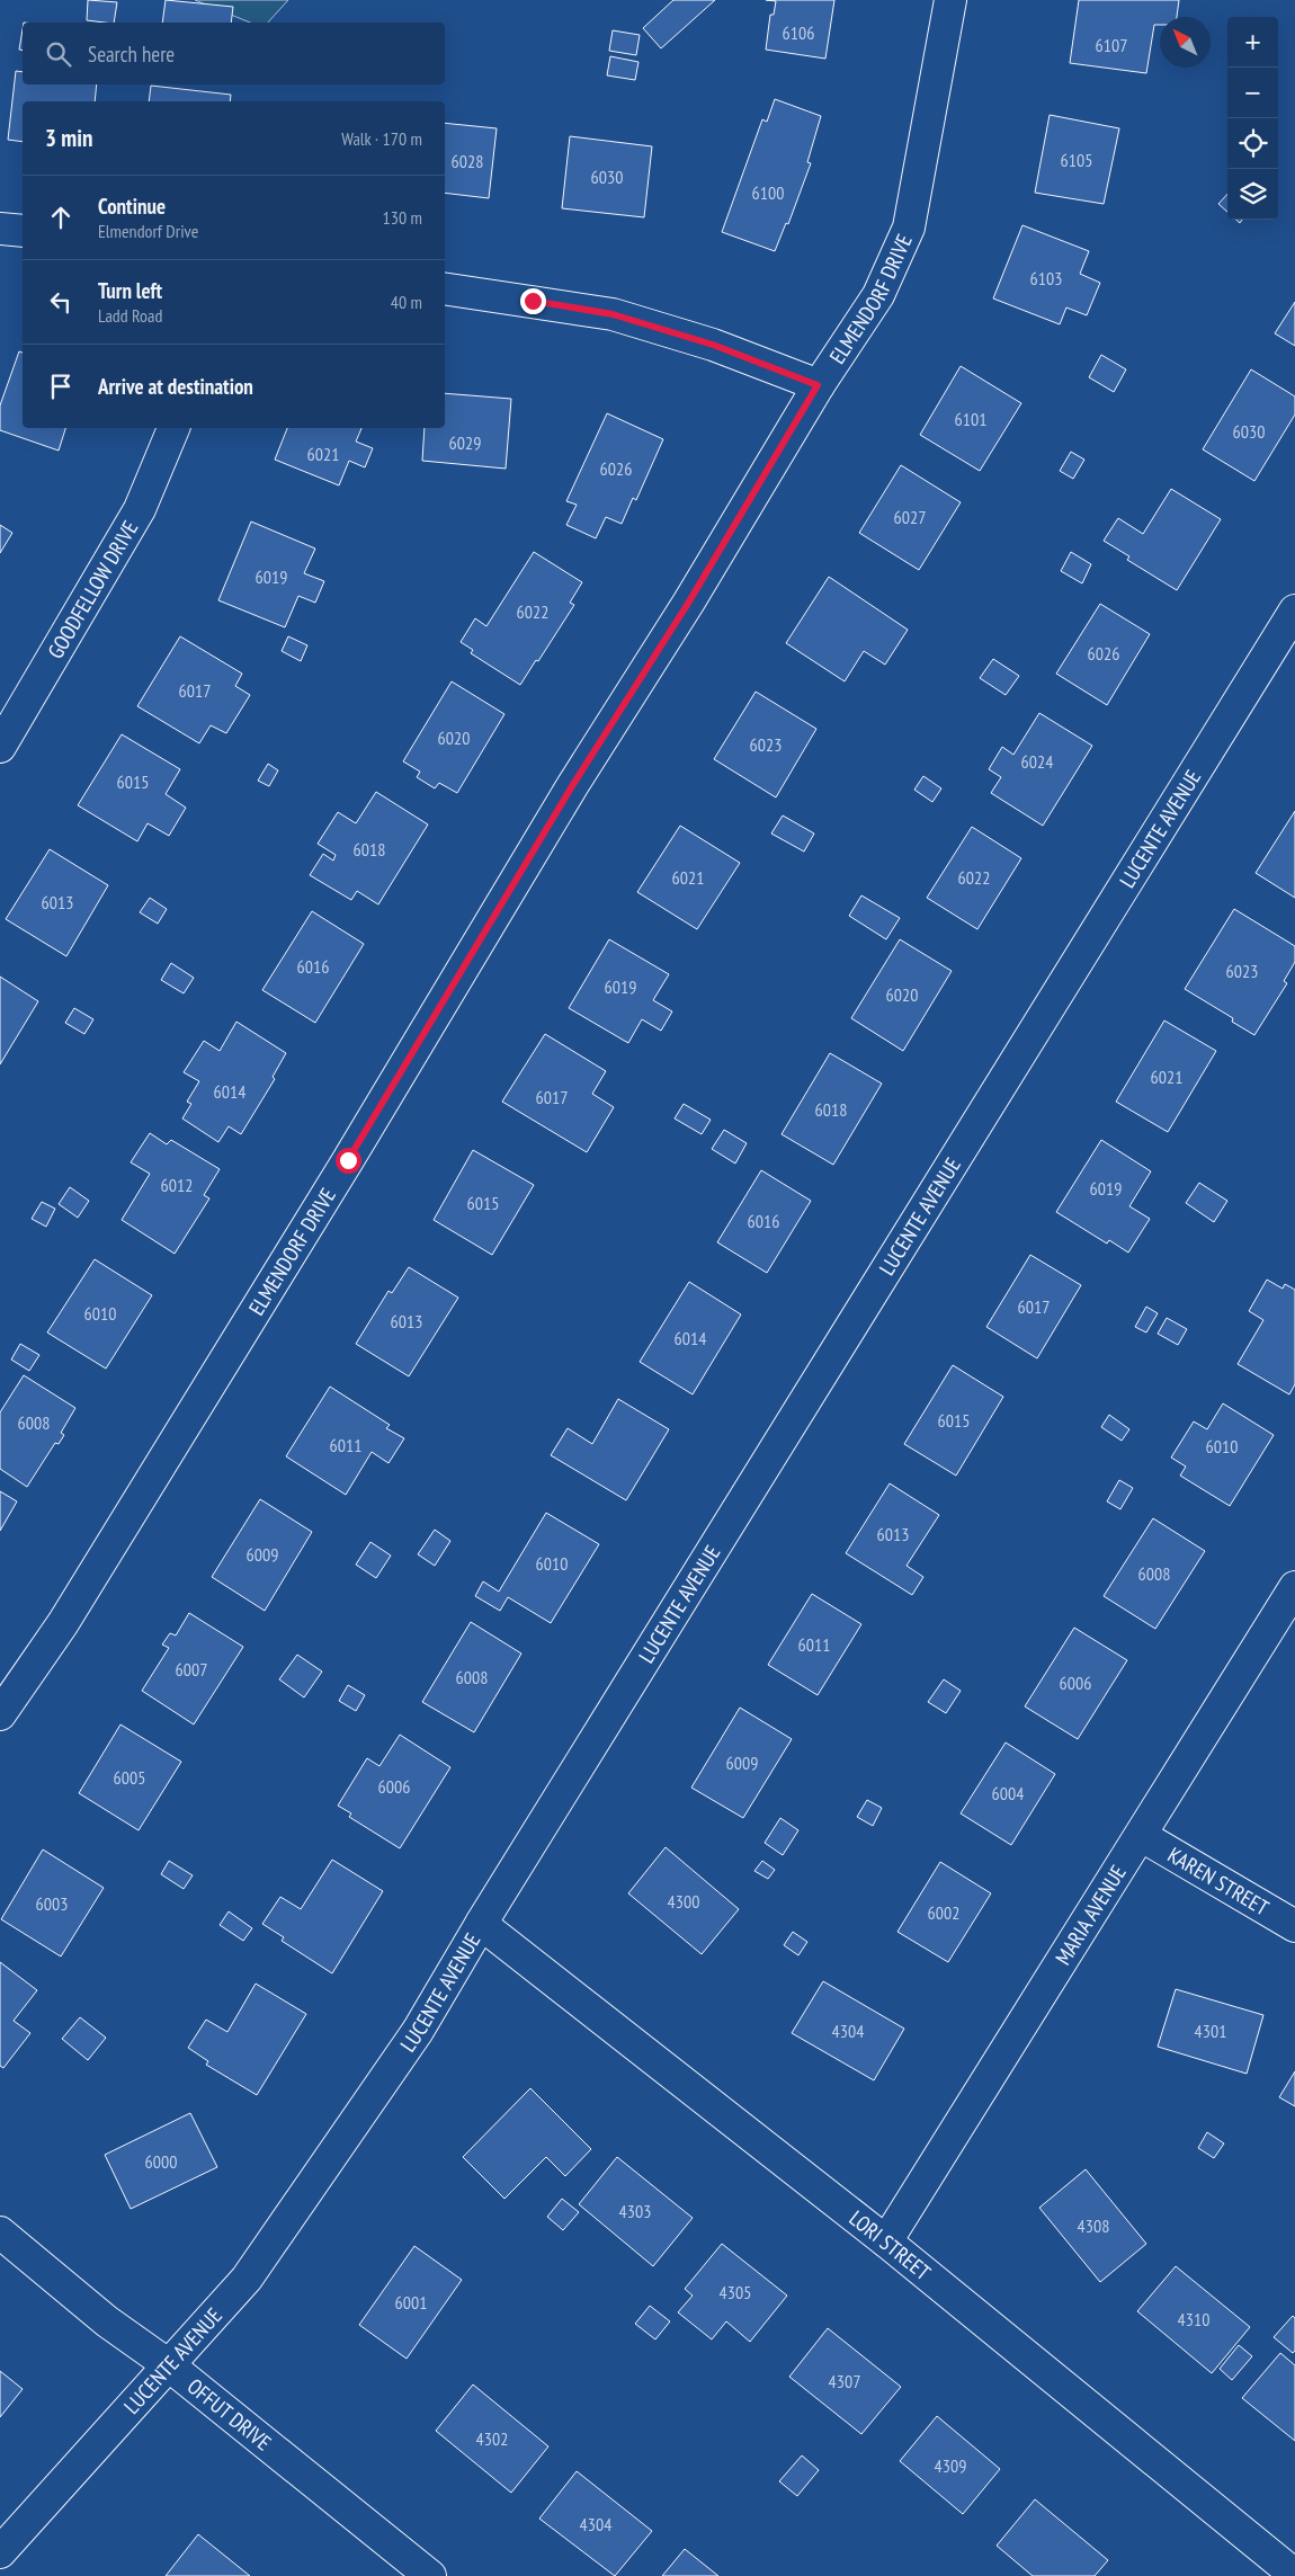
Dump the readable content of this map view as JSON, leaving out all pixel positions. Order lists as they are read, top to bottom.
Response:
{
  "streets": {
    "street": [
      "ELMENDORF DRIVE",
      "GOODFELLOW DRIVE",
      "LUCENTE AVENUE",
      "KAREN STREET",
      "MARIA AVENUE",
      "LORI STREET",
      "OFFUT DRIVE"
    ]
  },
  "crossings": [
    ["LUCENTE AVENUE", "LORI STREET"],
    ["LUCENTE AVENUE", "OFFUT DRIVE"],
    ["KAREN STREET", "MARIA AVENUE"],
    ["MARIA AVENUE", "LORI STREET"]
  ],
  "house_numbers": [
    "6106",
    "6107",
    "6105",
    "6028",
    "6030",
    "6100",
    "6103",
    "6101",
    "6030",
    "6029",
    "6021",
    "6026",
    "6027",
    "6019",
    "6022",
    "6026",
    "6017",
    "6020",
    "6023",
    "6024",
    "6015",
    "6018",
    "6021",
    "6022",
    "6013",
    "6016",
    "6023",
    "6019",
    "6020",
    "6021",
    "6014",
    "6017",
    "6018",
    "6012",
    "6019",
    "6015",
    "6016",
    "6017",
    "6010",
    "6013",
    "6014",
    "6015",
    "6008",
    "6011",
    "6010",
    "6013",
    "6009",
    "6010",
    "6008",
    "6011",
    "6007",
    "6008",
    "6006",
    "6009",
    "6005",
    "6006",
    "6004",
    "4300",
    "6003",
    "6002",
    "4304",
    "4301",
    "6000",
    "4303",
    "4308",
    "4305",
    "6001",
    "4310",
    "4307",
    "4302",
    "4309",
    "4304"
  ],
  "north": "top left",
  "page": {
    "map_buttons": ["+", "−"],
    "search": "Search here",
    "heading": ["3 min", "Walk · 170 m"],
    "list": [
      ["Continue", "Elmendorf Drive", "130 m"],
      ["Turn left", "Ladd Road", "40 m"],
      "Arrive at destination"
    ]
  }
}
